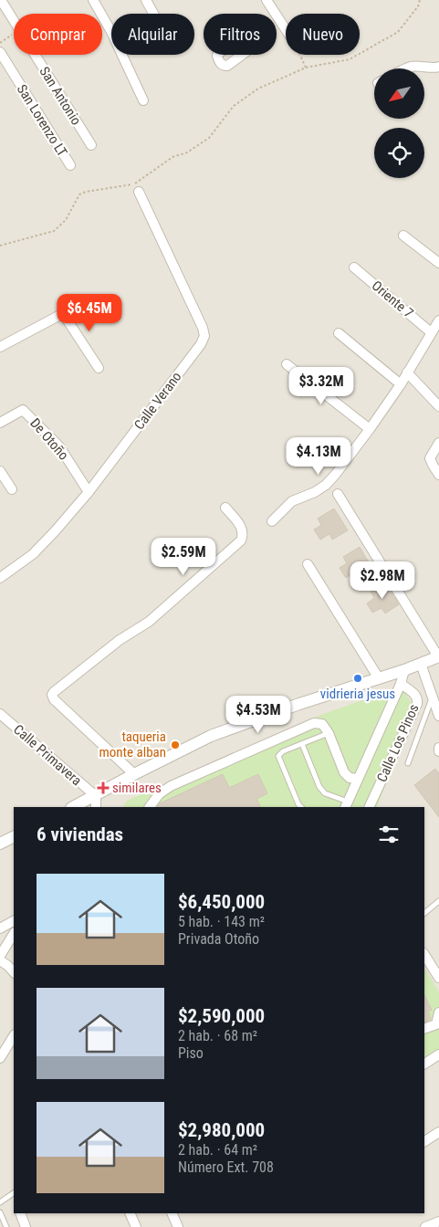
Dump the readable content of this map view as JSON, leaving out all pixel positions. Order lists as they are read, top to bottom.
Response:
{
  "streets": {
    "street": [
      "San Antonio",
      "San Lorenzo LT",
      "Oriente 7",
      "Calle Verano",
      "De Otoño",
      "Calle Los Pinos",
      "Calle Primavera"
    ]
  },
  "crossings": [
    ["Calle Verano", "De Otoño"]
  ],
  "places": {
    "other": ["vidrieria jesus", "taqueria monte alban"],
    "health": ["similares"]
  },
  "north": "bottom left",
  "page": {
    "chip": [
      "Comprar",
      "Alquilar",
      "Filtros",
      "Nuevo"
    ],
    "price": [
      "$6.45M",
      "$3.32M",
      "$4.13M",
      "$2.59M",
      "$2.98M",
      "$4.53M"
    ],
    "heading": "6 viviendas",
    "list": [
      {
        "name": "$6,450,000",
        "note": "5 hab. · 143 m² · Privada Otoño"
      },
      {
        "name": "$2,590,000",
        "note": "2 hab. · 68 m² · Piso"
      },
      {
        "name": "$2,980,000",
        "note": "2 hab. · 64 m² · Número Ext. 708"
      }
    ]
  }
}
